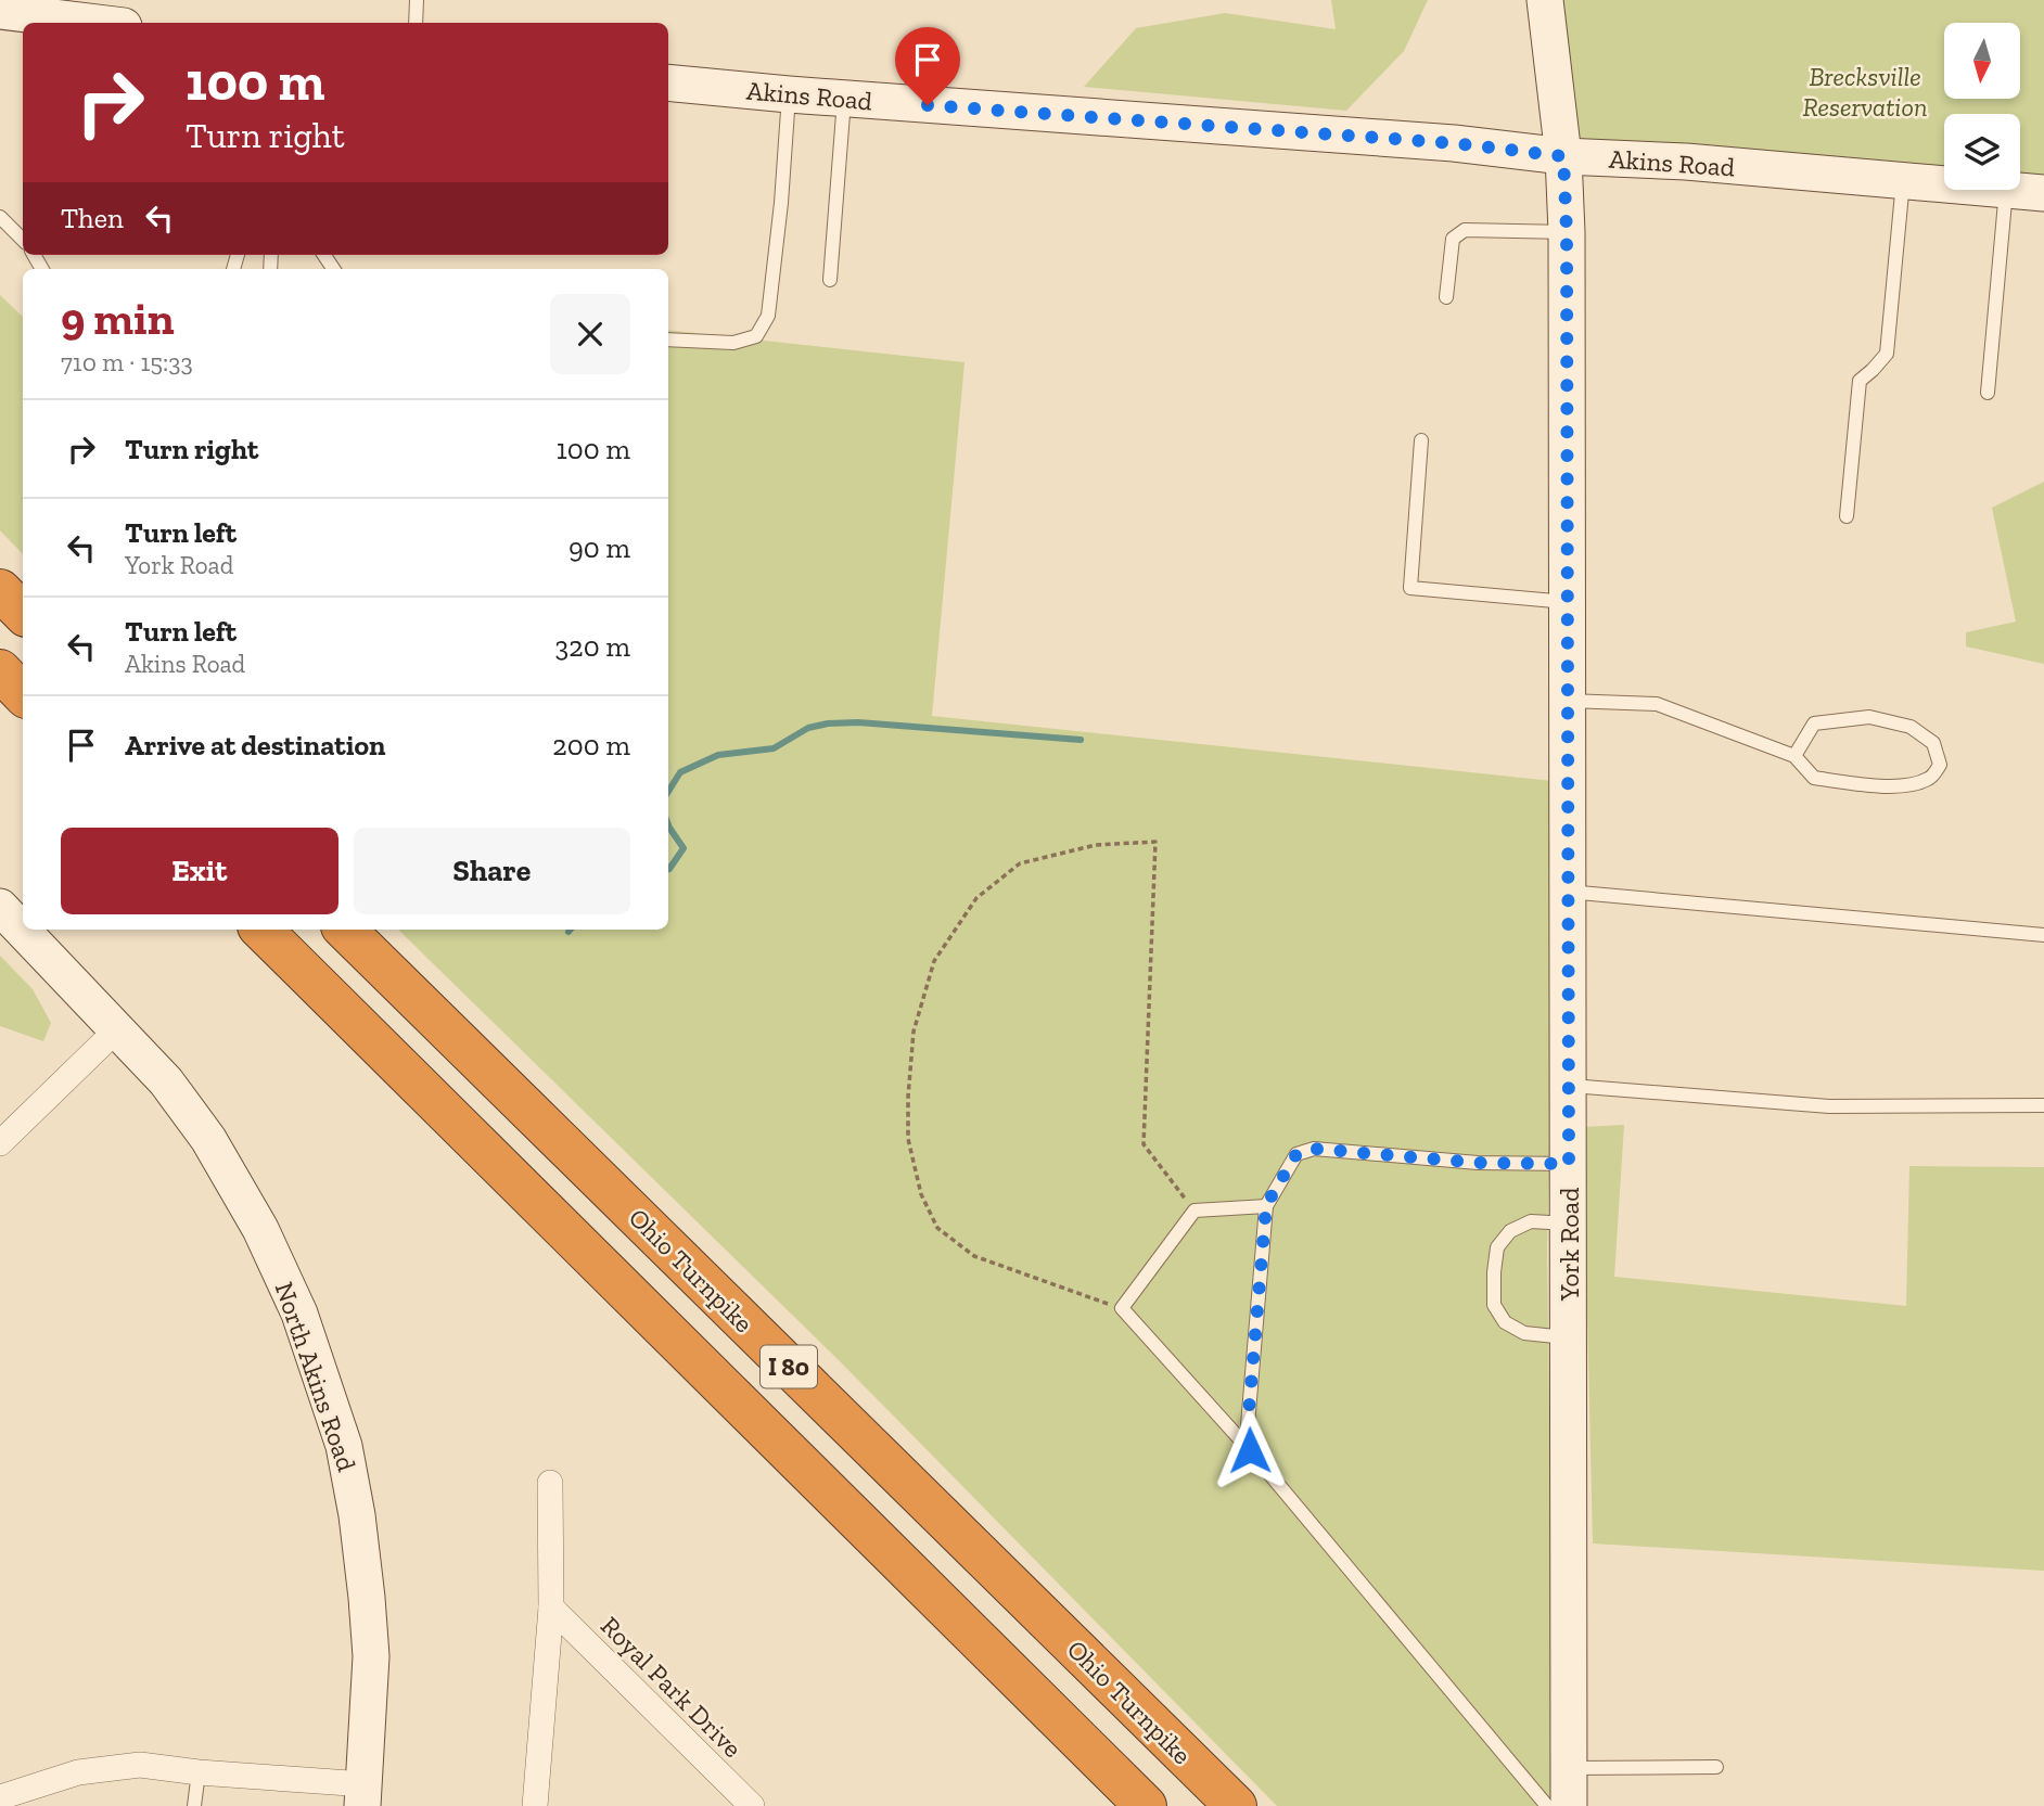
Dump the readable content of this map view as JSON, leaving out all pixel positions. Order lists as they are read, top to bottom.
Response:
{
  "streets": {
    "highway": ["Ohio Turnpike", "I 80"],
    "street": [
      "Akins Road",
      "York Road",
      "North Akins Road",
      "Royal Park Drive"
    ]
  },
  "crossings": [
    ["Akins Road", "York Road"]
  ],
  "parks": ["Brecksville Reservation"],
  "north": "bottom",
  "page": {
    "turn": ["100 m", "Turn right"],
    "then": "Then",
    "heading": ["9 min", "710 m · 15:33"],
    "list": [
      {
        "name": "Turn right",
        "value": "100 m"
      },
      {
        "name": "Turn left",
        "note": "York Road",
        "value": "90 m"
      },
      {
        "name": "Turn left",
        "note": "Akins Road",
        "value": "320 m"
      },
      {
        "name": "Arrive at destination",
        "value": "200 m"
      }
    ],
    "buttons": ["Exit", "Share"]
  }
}
